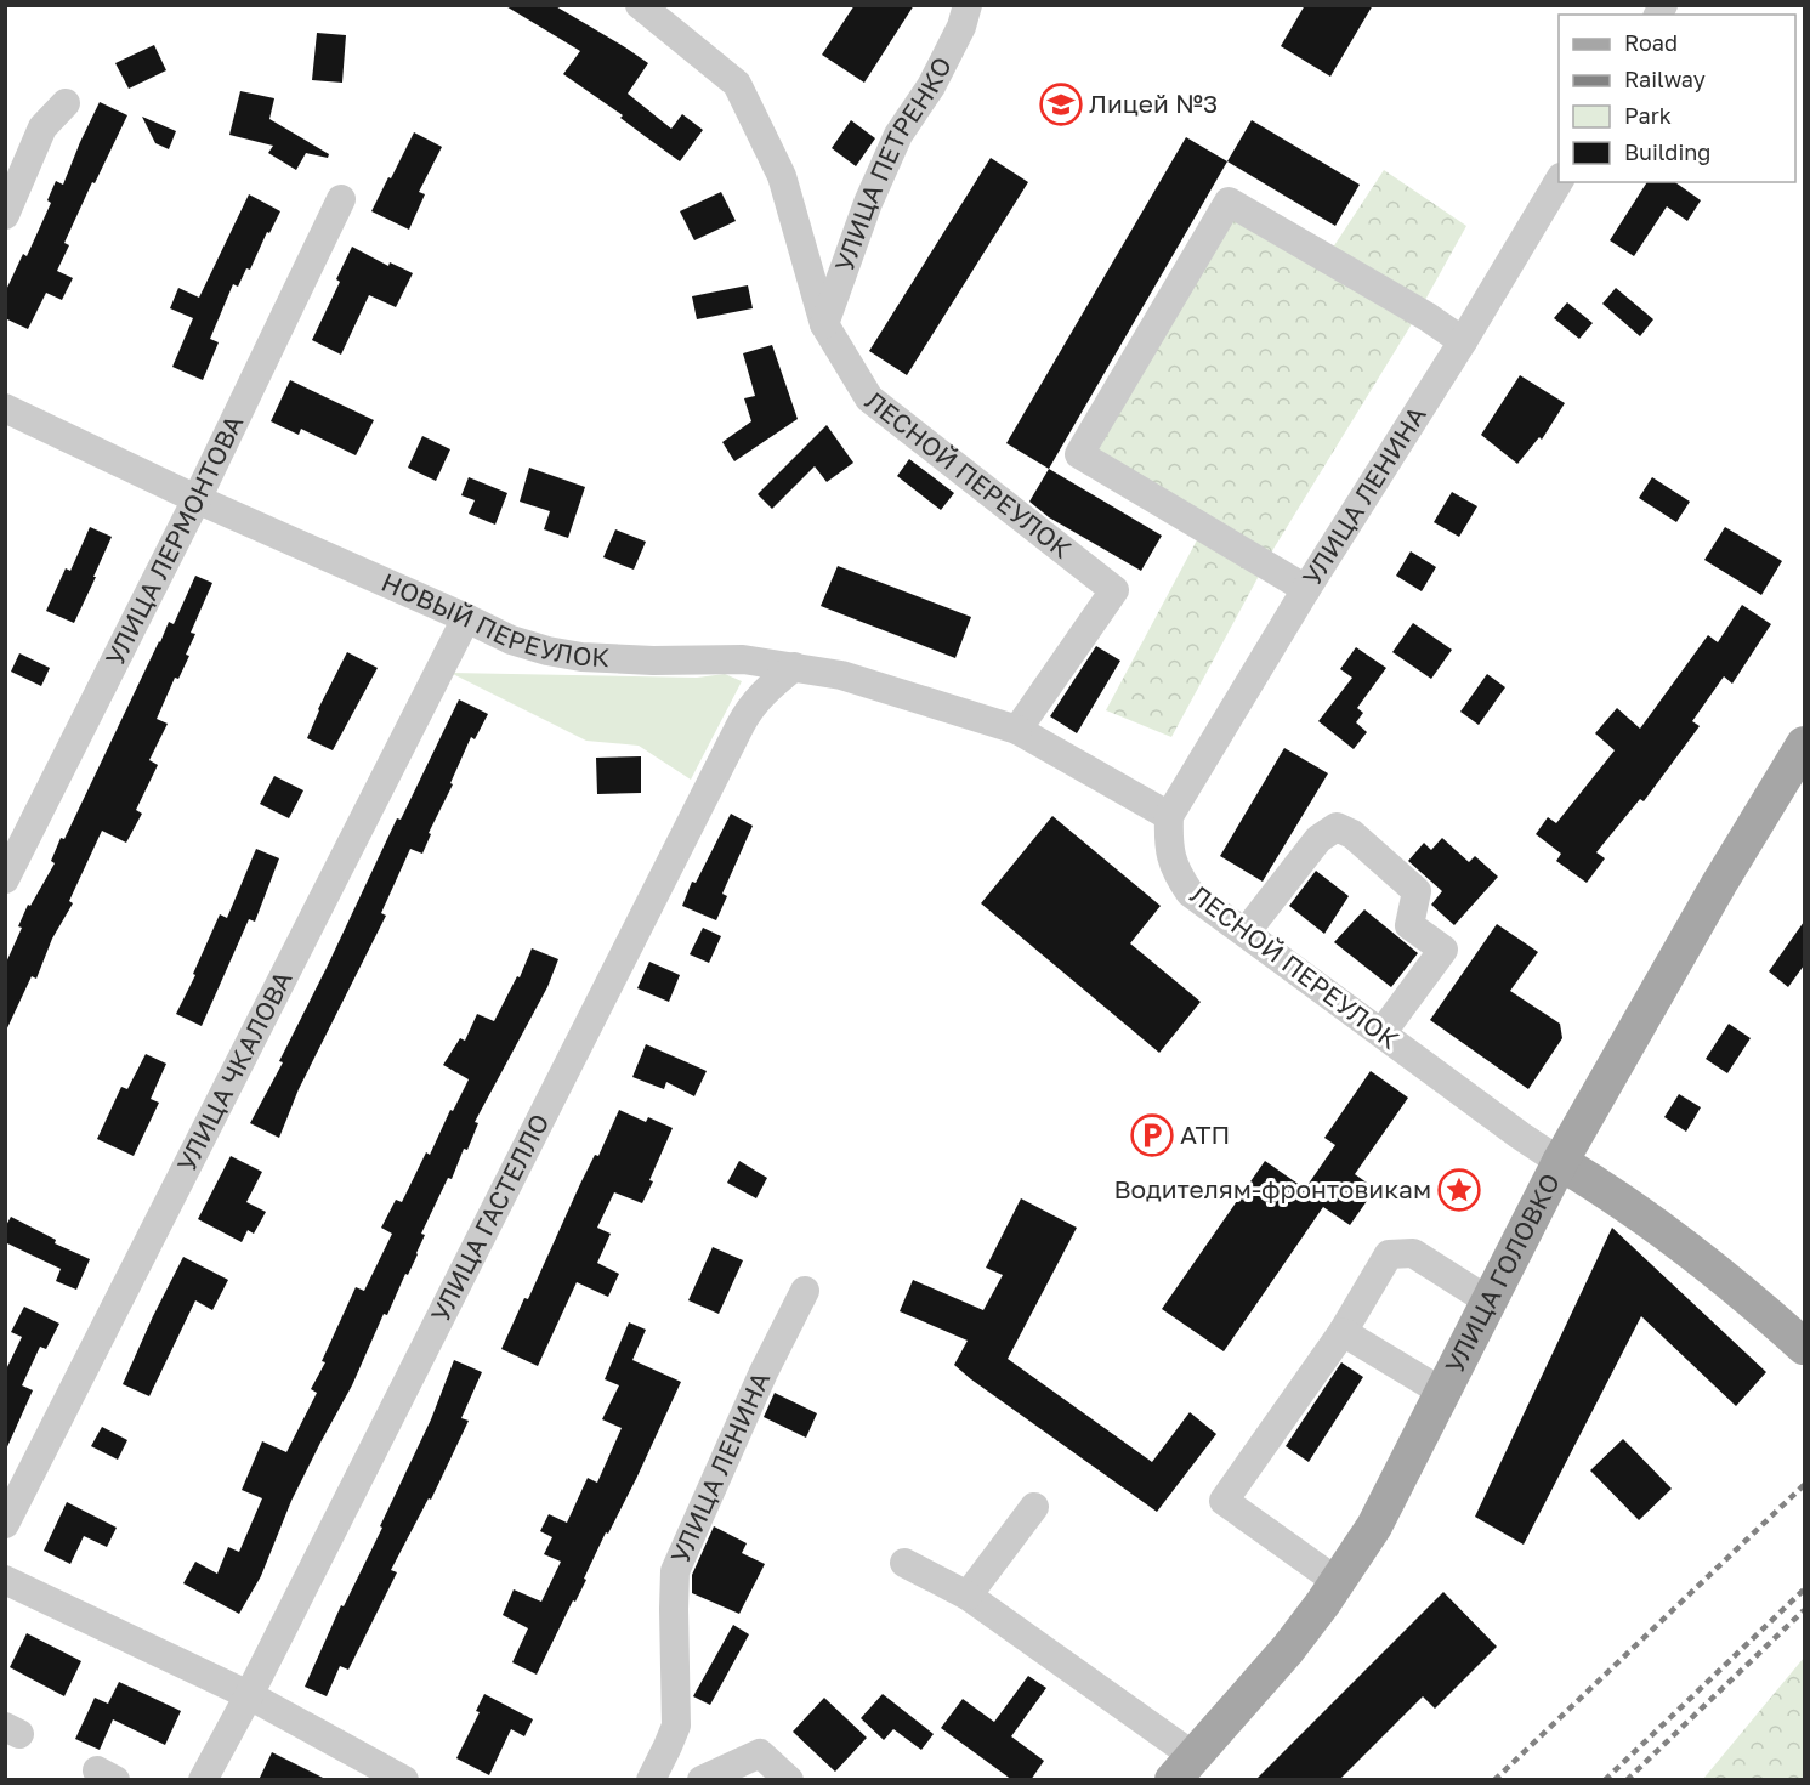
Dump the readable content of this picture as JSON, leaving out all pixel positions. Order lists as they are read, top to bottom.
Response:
{
  "streets": {
    "main road": ["ЛЕСНОЙ ПЕРЕУЛОК", "УЛИЦА ГОЛОВКО"],
    "street": [
      "УЛИЦА ПЕТРЕНКО",
      "УЛИЦА ЛЕНИНА",
      "УЛИЦА ЛЕРМОНТОВА",
      "НОВЫЙ ПЕРЕУЛОК",
      "УЛИЦА ЧКАЛОВА",
      "УЛИЦА ГАСТЕЛЛО"
    ]
  },
  "crossings": [
    ["УЛИЦА ПЕТРЕНКО", "ЛЕСНОЙ ПЕРЕУЛОК"],
    ["ЛЕСНОЙ ПЕРЕУЛОК", "УЛИЦА ЛЕНИНА"],
    ["ЛЕСНОЙ ПЕРЕУЛОК", "НОВЫЙ ПЕРЕУЛОК"],
    ["ЛЕСНОЙ ПЕРЕУЛОК", "УЛИЦА ГОЛОВКО"],
    ["УЛИЦА ЛЕРМОНТОВА", "НОВЫЙ ПЕРЕУЛОК"],
    ["НОВЫЙ ПЕРЕУЛОК", "УЛИЦА ЧКАЛОВА"],
    ["НОВЫЙ ПЕРЕУЛОК", "УЛИЦА ГАСТЕЛЛО"]
  ],
  "places": {
    "school or university": ["Лицей №3"],
    "parking": ["АТП"],
    "place": ["Водителям-фронтовикам"]
  },
  "legend": [
    "Road",
    "Railway",
    "Park",
    "Building"
  ]
}
